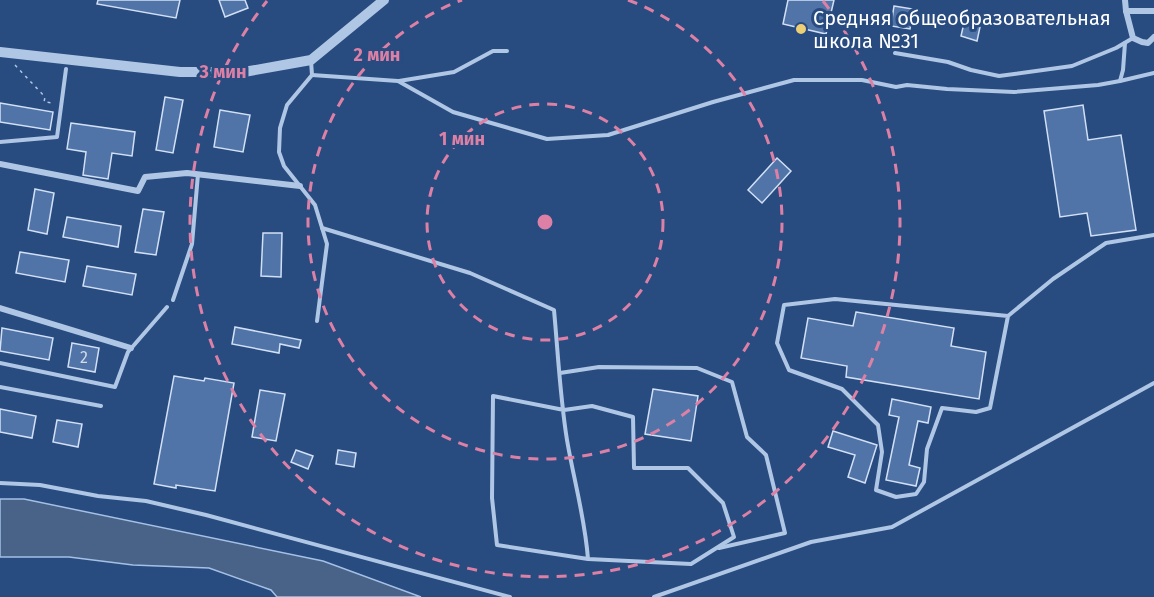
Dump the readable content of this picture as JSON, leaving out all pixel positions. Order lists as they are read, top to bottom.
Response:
{
  "places": ["Средняя общеобразовательная школа №31"],
  "house_numbers": ["2"],
  "rings": ["2 мин", "3 мин", "1 мин"]
}
